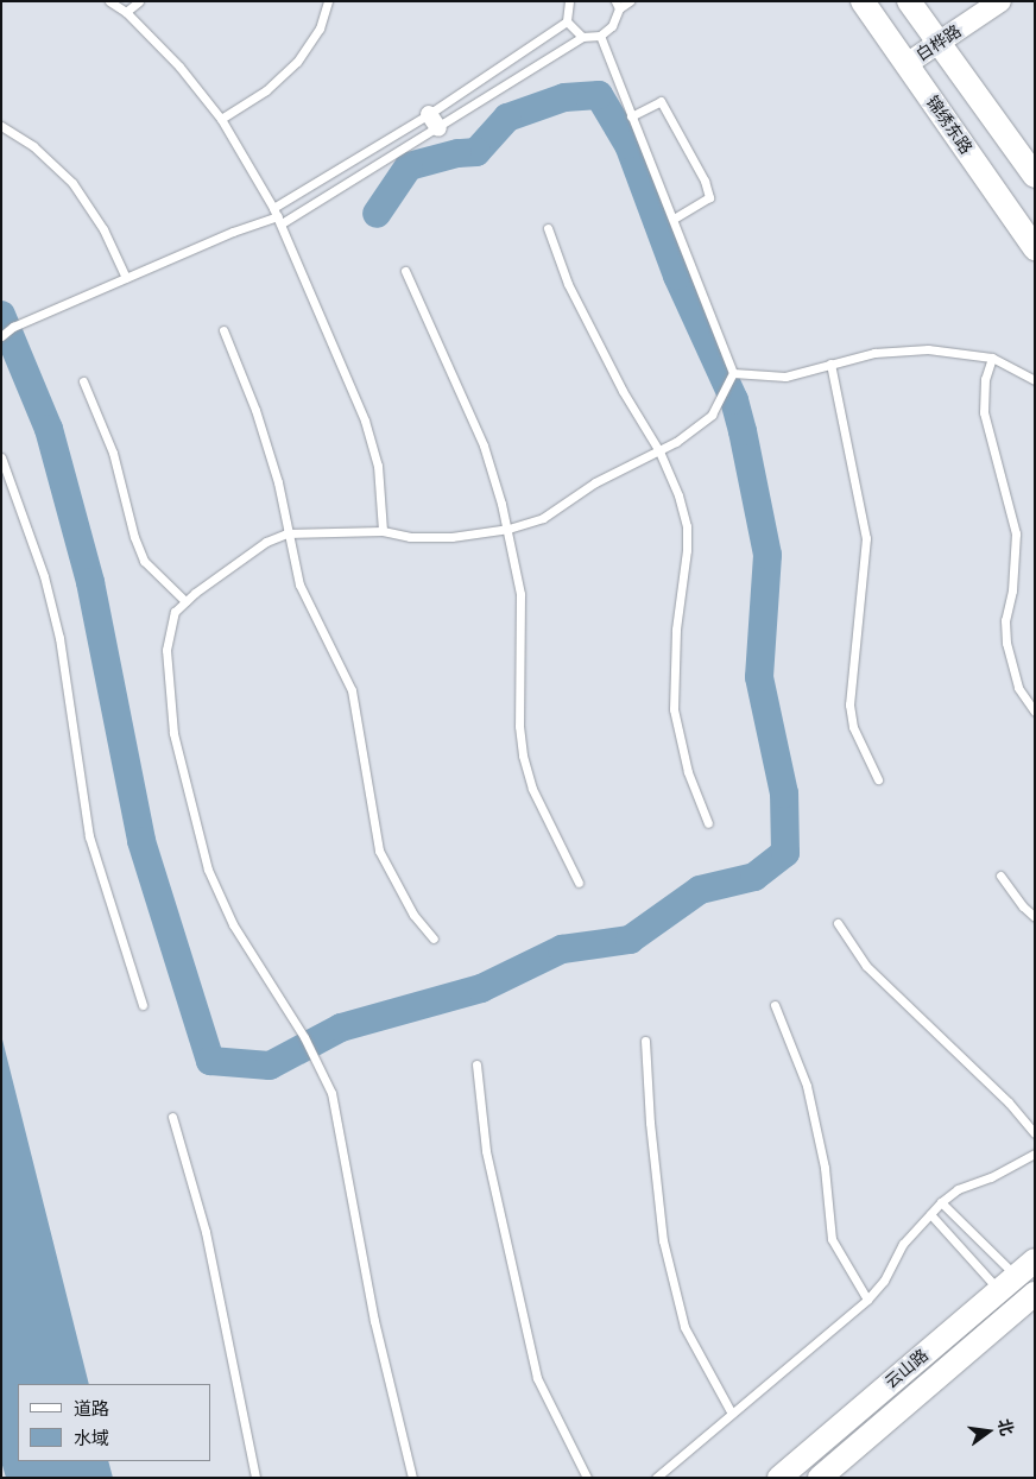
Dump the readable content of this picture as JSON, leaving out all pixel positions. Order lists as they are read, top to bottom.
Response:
{
  "streets": {
    "main road": ["锦绣东路", "云山路"],
    "street": ["白桦路"]
  },
  "crossings": [
    ["白桦路", "锦绣东路"]
  ],
  "legend": ["道路", "水域"],
  "north": "right"
}
